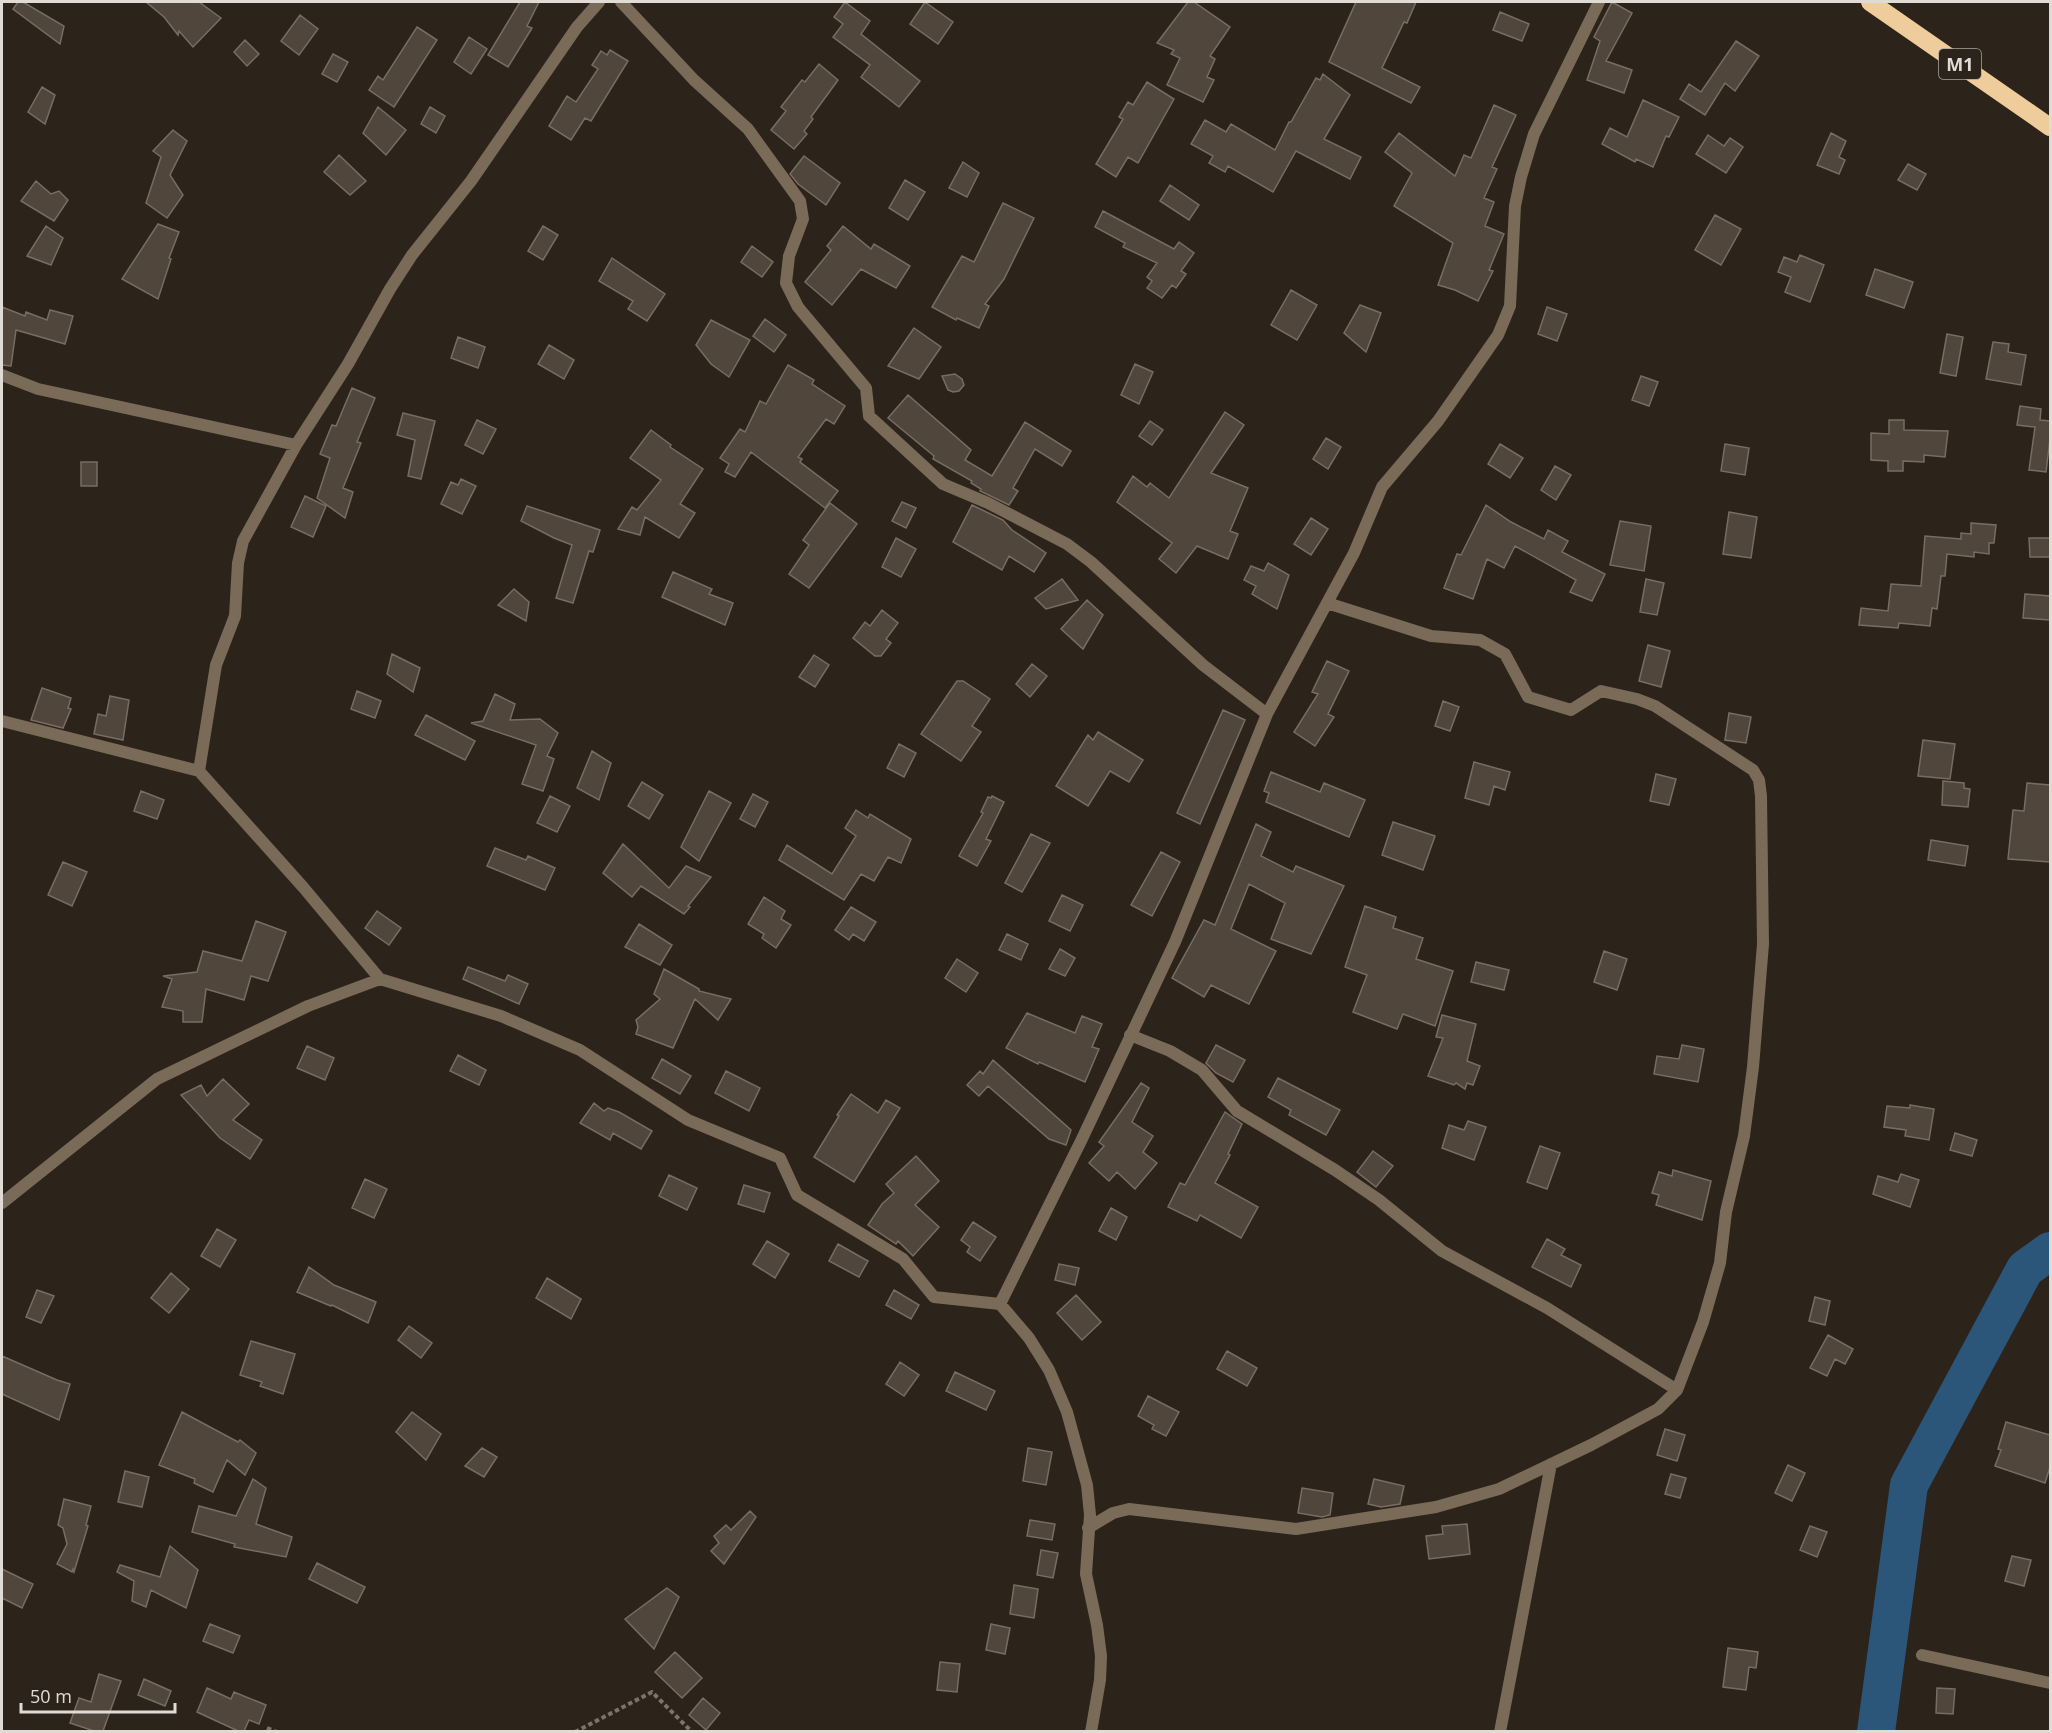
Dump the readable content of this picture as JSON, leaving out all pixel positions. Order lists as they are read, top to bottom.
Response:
{
  "streets": {
    "highway": ["M1"]
  },
  "scale_bar": "50 m"
}
